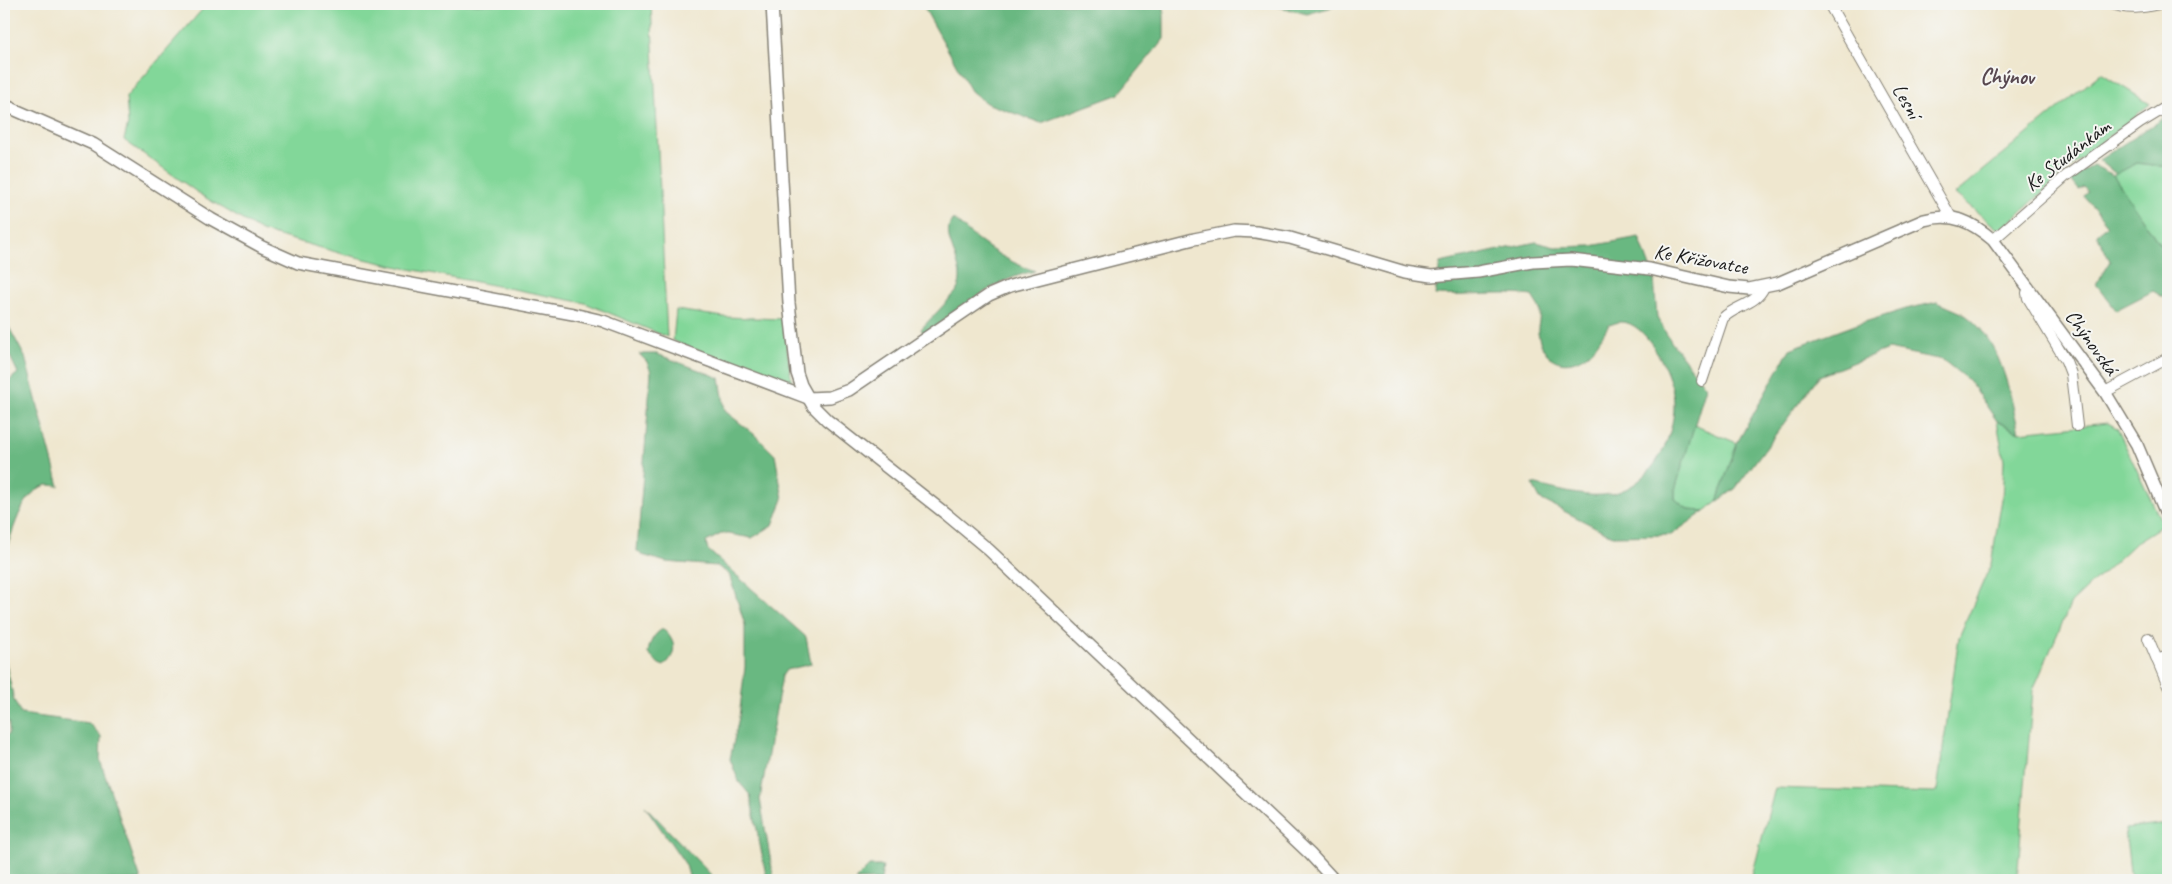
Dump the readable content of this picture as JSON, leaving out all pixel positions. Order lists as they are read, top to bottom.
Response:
{
  "streets": {
    "street": [
      "Lesní",
      "Ke Studánkám",
      "Ke Křižovatce",
      "Chýnovská"
    ]
  },
  "crossings": [
    ["Lesní", "Ke Křižovatce"],
    ["Lesní", "Chýnovská"],
    ["Ke Studánkám", "Chýnovská"],
    ["Ke Křižovatce", "Chýnovská"]
  ],
  "districts": ["Chýnov"]
}
